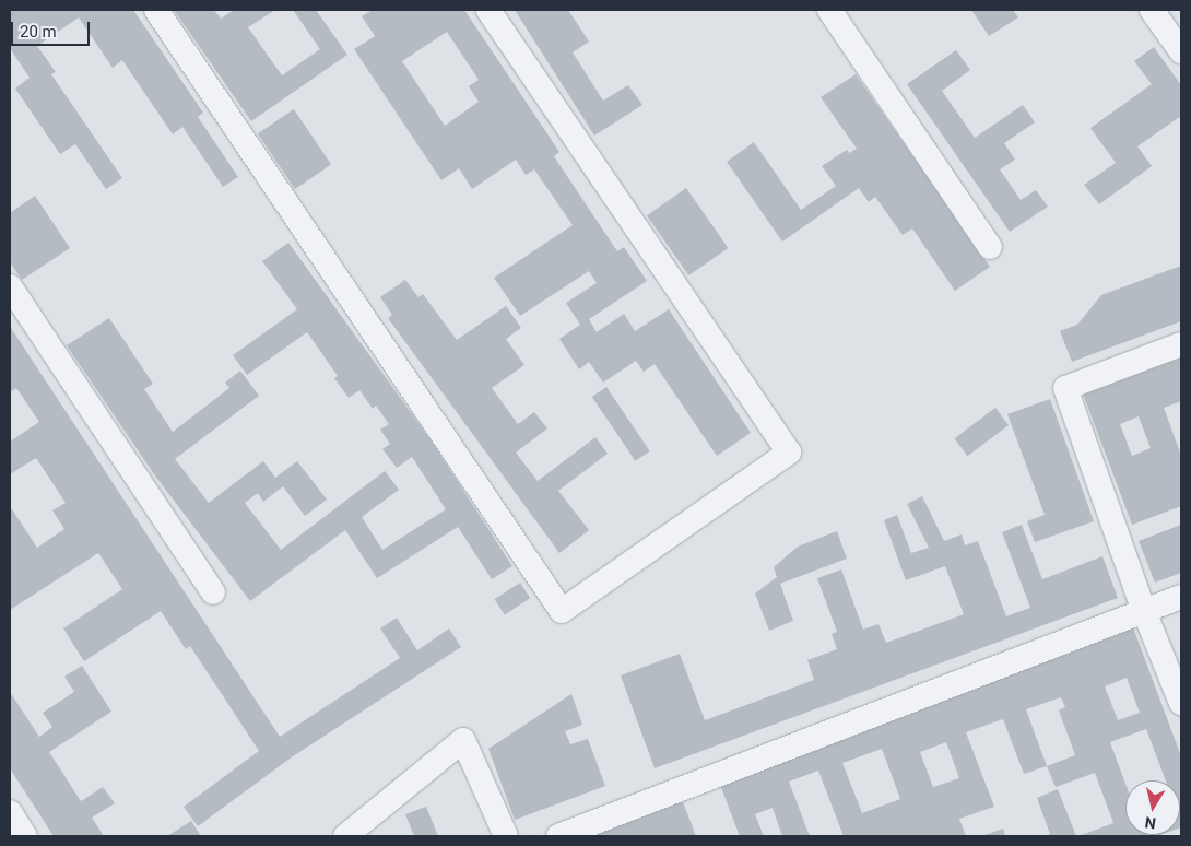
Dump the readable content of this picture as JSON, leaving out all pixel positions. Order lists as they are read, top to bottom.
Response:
{
  "scale_bar": "20 m",
  "north": "bottom"
}
